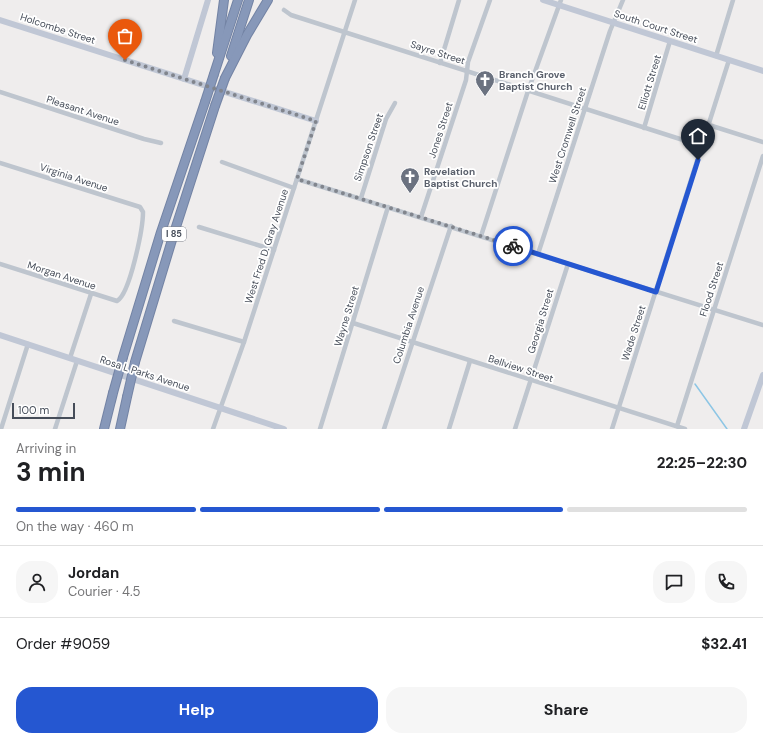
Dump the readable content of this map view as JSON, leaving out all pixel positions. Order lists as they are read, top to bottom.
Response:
{
  "streets": {
    "highway": ["I 85"],
    "street": [
      "South Court Street",
      "Holcombe Street",
      "Sayre Street",
      "Elliott Street",
      "Pleasant Avenue",
      "Jones Street",
      "West Cromwell Street",
      "Simpson Street",
      "Virginia Avenue",
      "West Fred D. Gray Avenue",
      "Morgan Avenue",
      "Flood Street",
      "Wayne Street",
      "Georgia Street",
      "Columbia Avenue",
      "Wade Street",
      "Bellview Street",
      "Rosa L Parks Avenue"
    ]
  },
  "crossings": [
    ["South Court Street", "Elliott Street"],
    ["South Court Street", "West Cromwell Street"],
    ["South Court Street", "Wade Street"],
    ["Holcombe Street", "West Fred D. Gray Avenue"],
    ["Sayre Street", "Elliott Street"],
    ["Sayre Street", "Jones Street"],
    ["Sayre Street", "West Cromwell Street"],
    ["Sayre Street", "West Fred D. Gray Avenue"],
    ["Sayre Street", "Wade Street"],
    ["Virginia Avenue", "Morgan Avenue"],
    ["West Fred D. Gray Avenue", "Rosa L Parks Avenue"],
    ["Flood Street", "Bellview Street"],
    ["Wayne Street", "Bellview Street"],
    ["Georgia Street", "Bellview Street"],
    ["Columbia Avenue", "Bellview Street"],
    ["Wade Street", "Bellview Street"]
  ],
  "places": {
    "church": ["Branch Grove Baptist Church", "Revelation Baptist Church"]
  },
  "scale_bar": "100 m",
  "page": {
    "scale": "100 m",
    "heading": ["3 min", "Arriving in", "22:25–22:30"],
    "panel": [
      "Jordan",
      "Courier · 4.5",
      "Order #9059",
      "$32.41"
    ],
    "bar": "On the way · 460 m",
    "buttons": ["Help", "Share"]
  }
}
